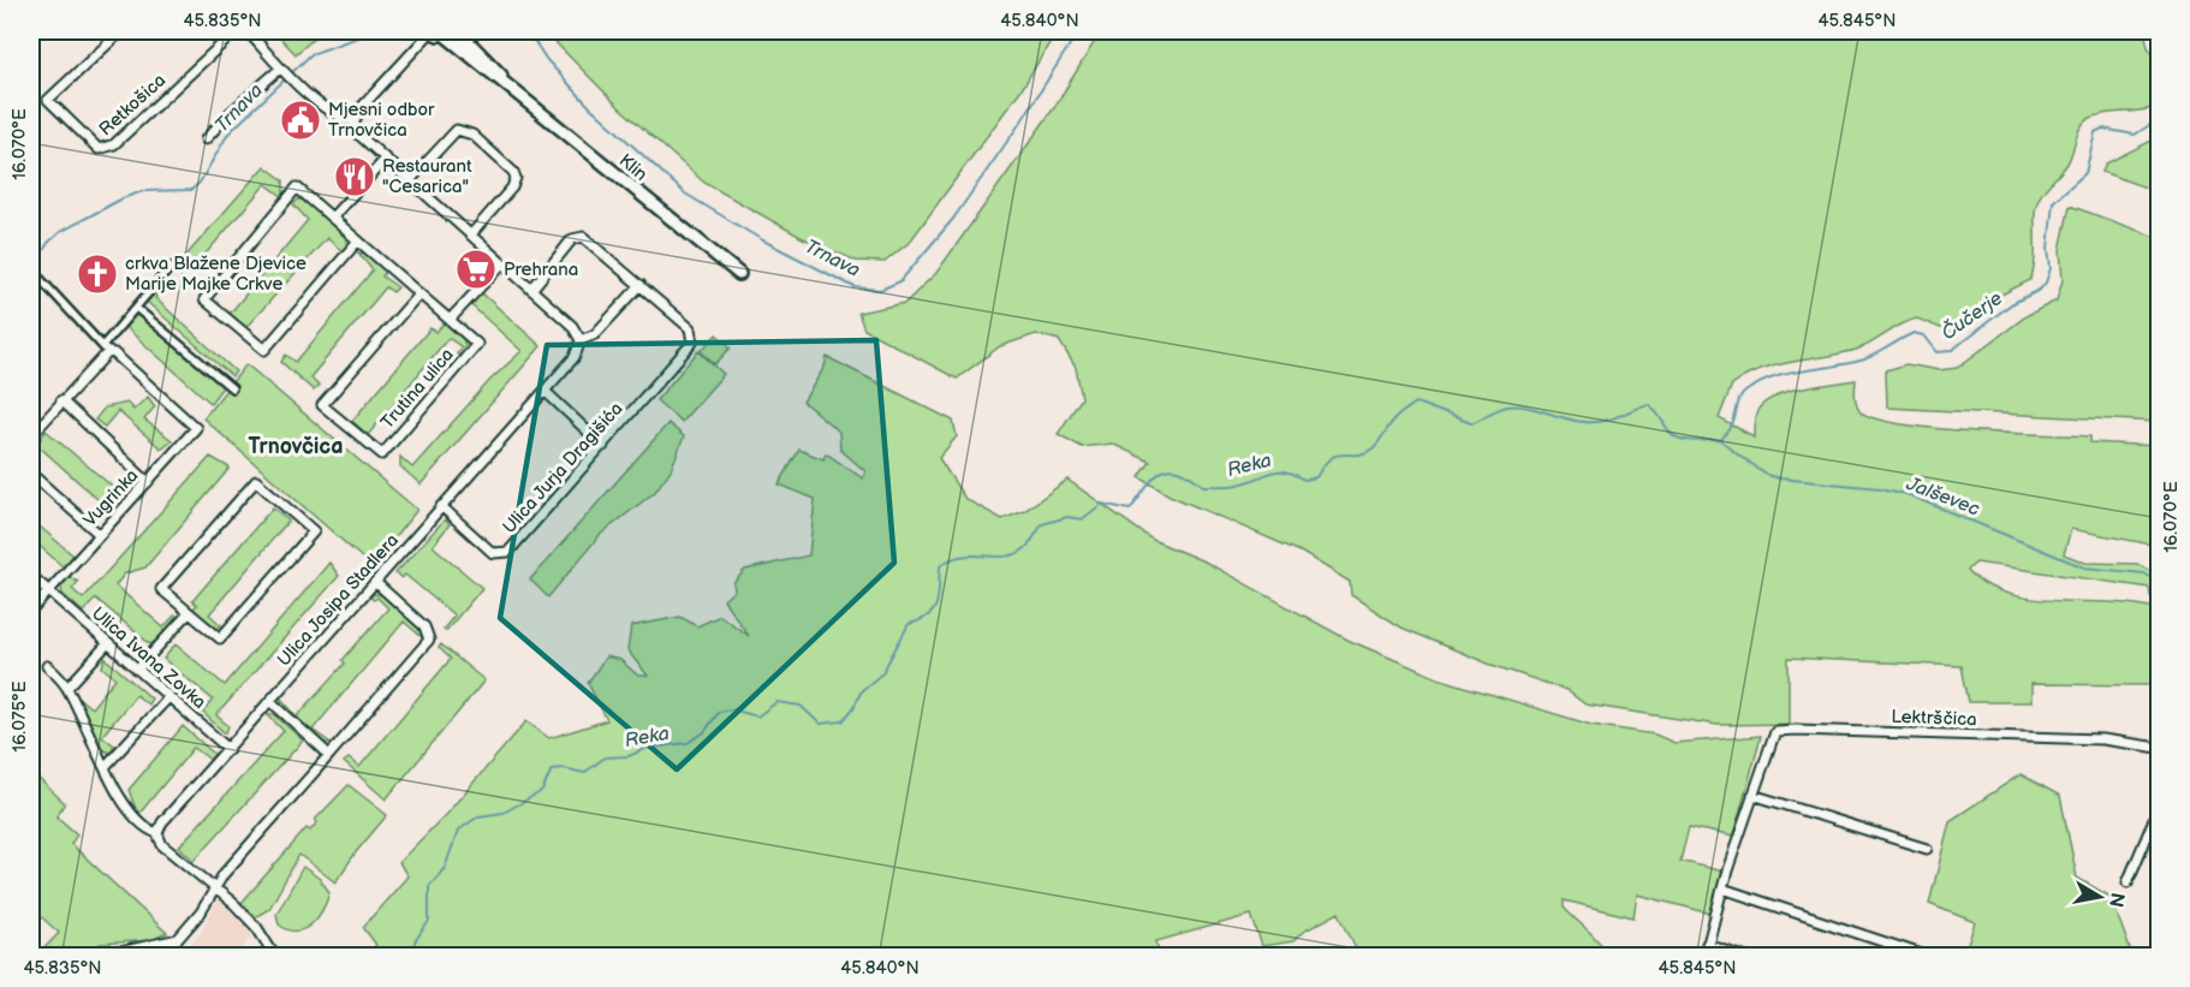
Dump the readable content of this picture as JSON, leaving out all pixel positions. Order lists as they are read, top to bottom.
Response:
{
  "streets": {
    "street": [
      "Retkošica",
      "Klin",
      "Trutina ulica",
      "Ulica Jurja Dragišića",
      "Vugrinka",
      "Ulica Josipa Stadlera",
      "Ulica Ivana Zovka",
      "Lektrščica"
    ]
  },
  "crossings": [
    ["Ulica Jurja Dragišića", "Ulica Josipa Stadlera"],
    ["Vugrinka", "Ulica Ivana Zovka"],
    ["Ulica Josipa Stadlera", "Ulica Ivana Zovka"]
  ],
  "districts": ["Trnovčica"],
  "water": [
    "Trnava",
    "Čučerje",
    "Reka",
    "Jalševec"
  ],
  "places": {
    "public building": ["Mjesni odbor Trnovčica"],
    "restaurant": ["Restaurant \"Cesarica\""],
    "supermarket": ["Prehrana"],
    "church": ["crkva Blažene Djevice Marije Majke Crkve"]
  },
  "north": "right",
  "coordinates": [
    "45.835°N",
    "45.840°N",
    "45.845°N",
    "16.070°E",
    "16.075°E"
  ]
}
